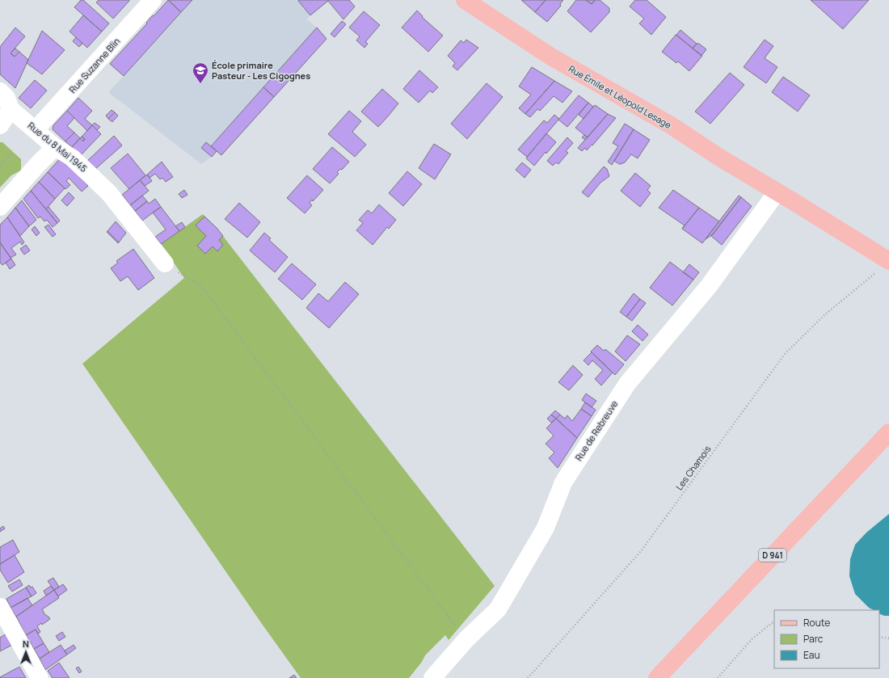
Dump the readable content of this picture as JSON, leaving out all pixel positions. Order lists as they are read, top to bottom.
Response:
{
  "streets": {
    "main road": ["Rue Émile et Léopold Lesage", "D 941"],
    "street": ["Rue Suzanne Blin", "Rue du 8 Mai 1945", "Rue de Rebreuve"],
    "path": ["Les Chamois"]
  },
  "crossings": [
    ["Rue Suzanne Blin", "Rue du 8 Mai 1945"],
    ["Rue Émile et Léopold Lesage", "Rue de Rebreuve"],
    ["Rue Émile et Léopold Lesage", "Les Chamois"]
  ],
  "places": {
    "school or university": ["École primaire Pasteur - Les Cigognes"]
  },
  "legend": ["Route", "Parc", "Eau"],
  "north": "top"
}
